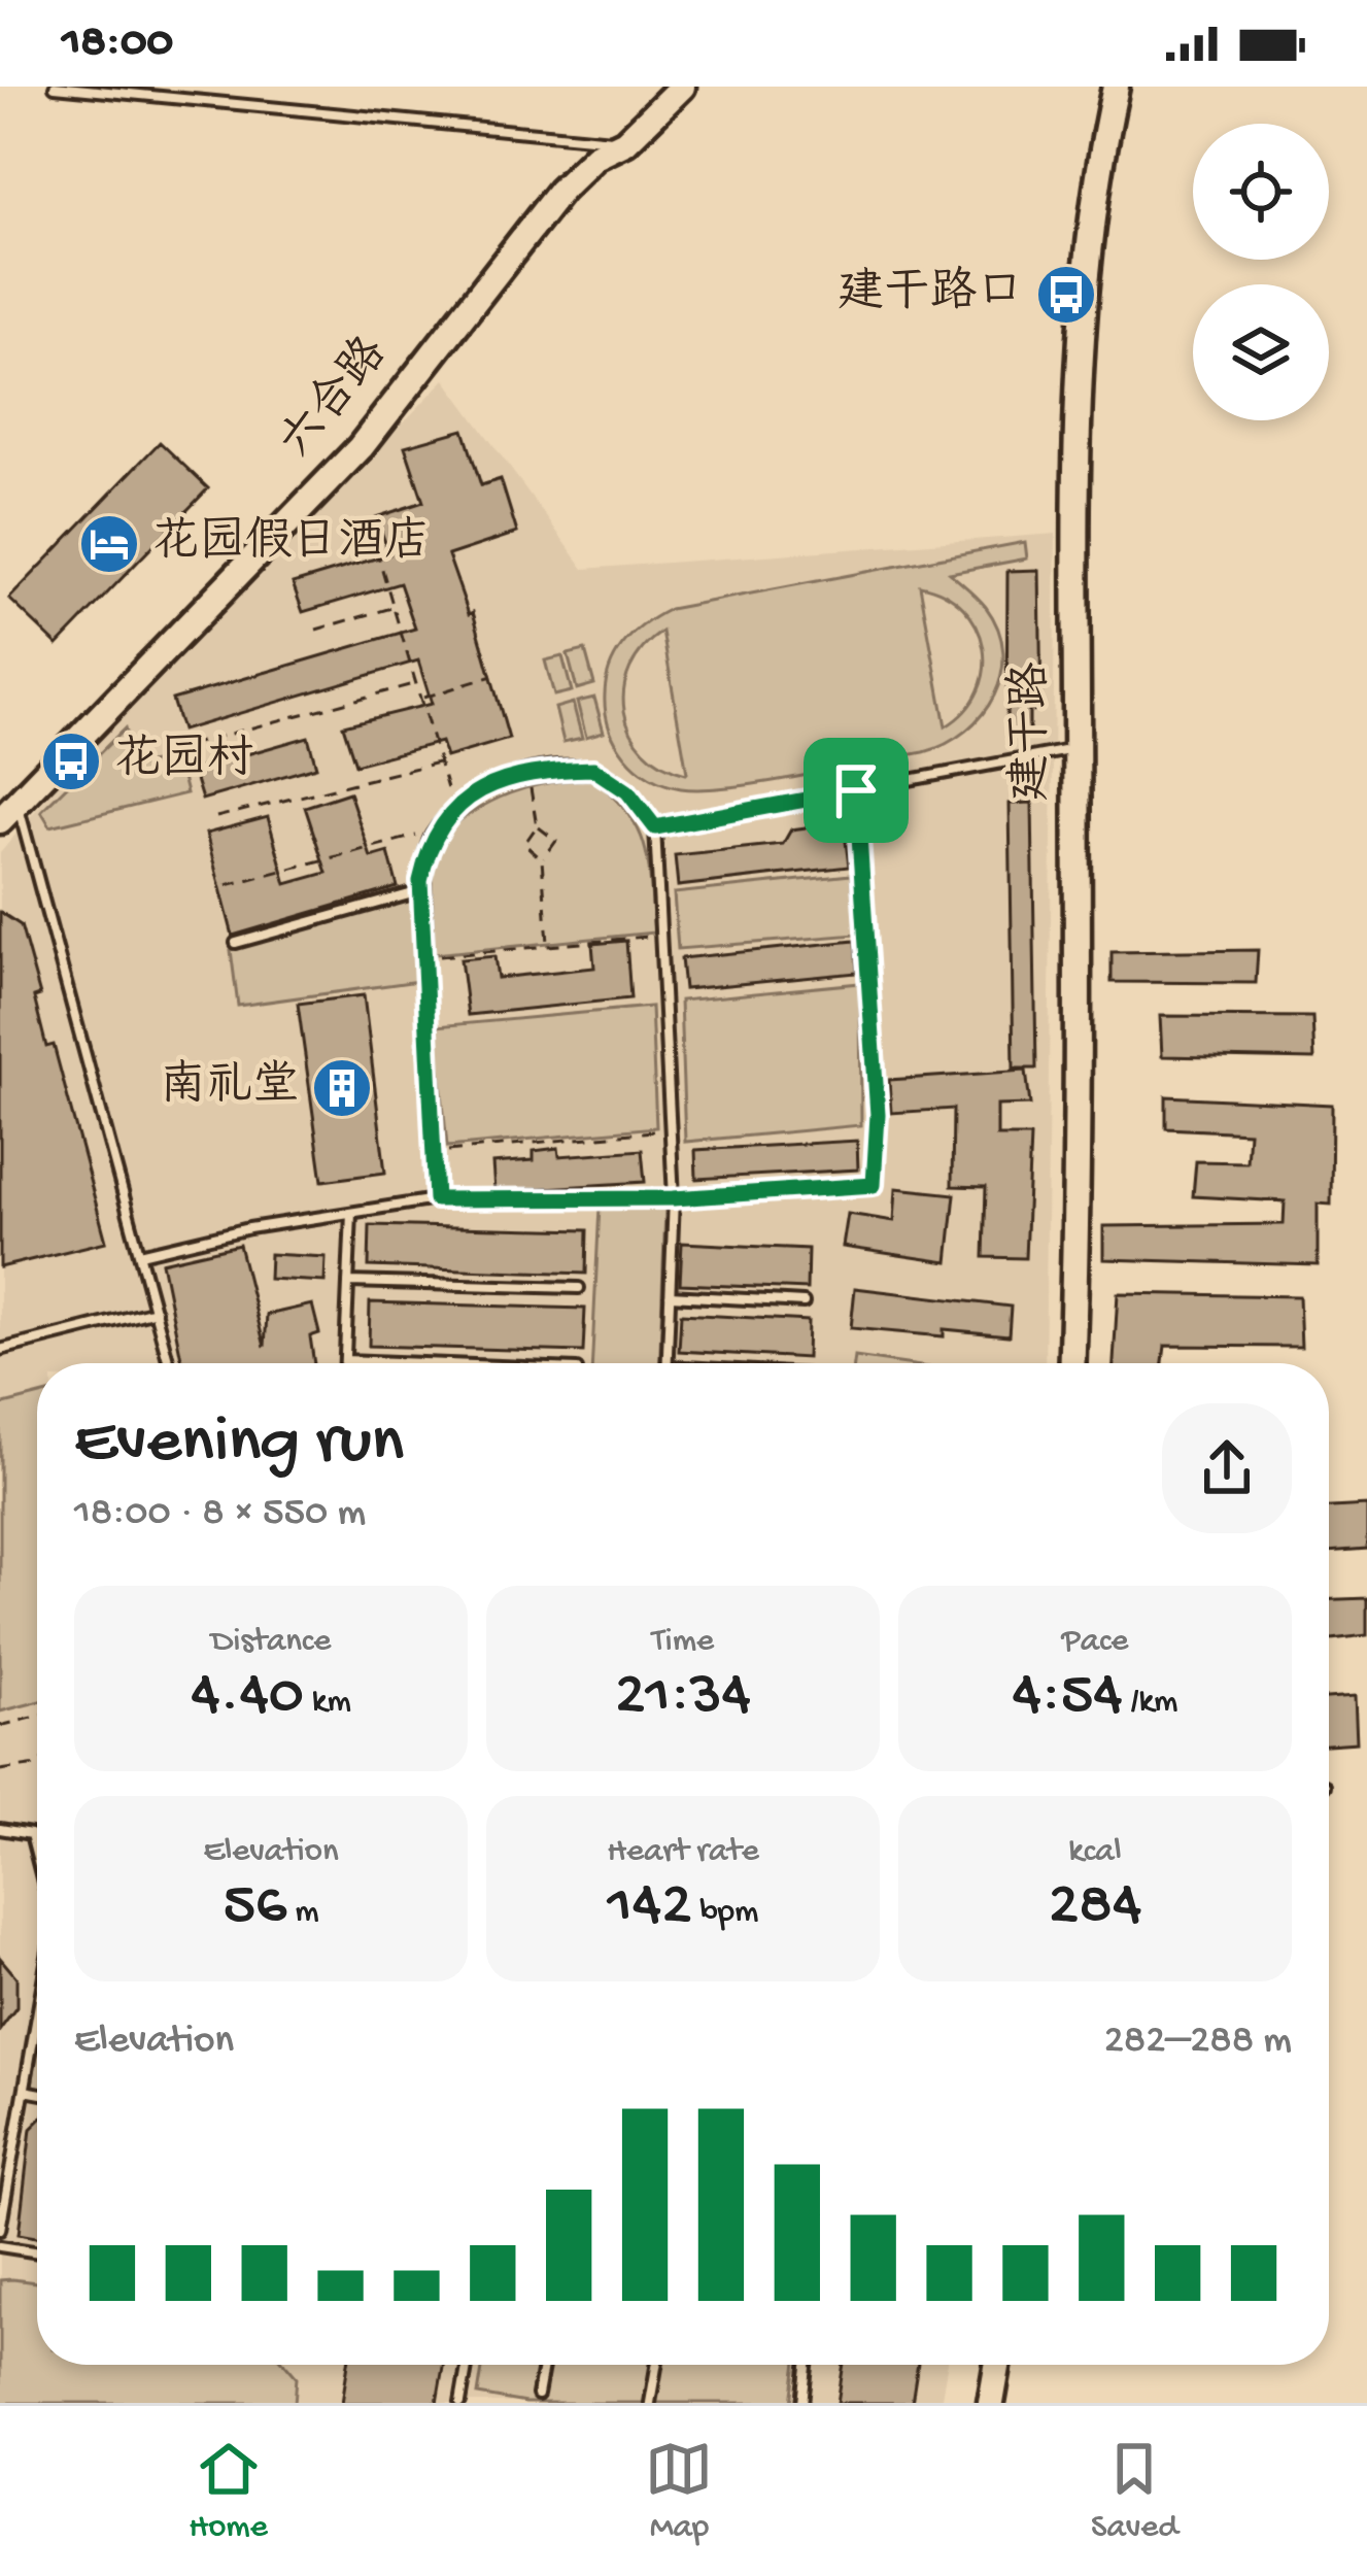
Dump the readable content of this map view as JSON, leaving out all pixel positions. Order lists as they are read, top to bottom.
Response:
{
  "streets": {
    "main road": ["六合路", "建干路"]
  },
  "places": {
    "bus stop": ["建干路口", "花园村"],
    "hotel": ["花园假日酒店"],
    "building": ["南礼堂"]
  },
  "page": {
    "status": "18:00",
    "heading": ["Evening run", "18:00 · 8 × 550 m"],
    "stats": [
      ["Distance", "4.40 km"],
      ["Time", "21:34"],
      ["Pace", "4:54 /km"],
      ["Elevation", "56 m"],
      ["Heart rate", "142 bpm"],
      ["kcal", "284"]
    ],
    "chart": ["Elevation", "282–288 m"],
    "tabs": ["Home", "Map", "Saved"]
  }
}
